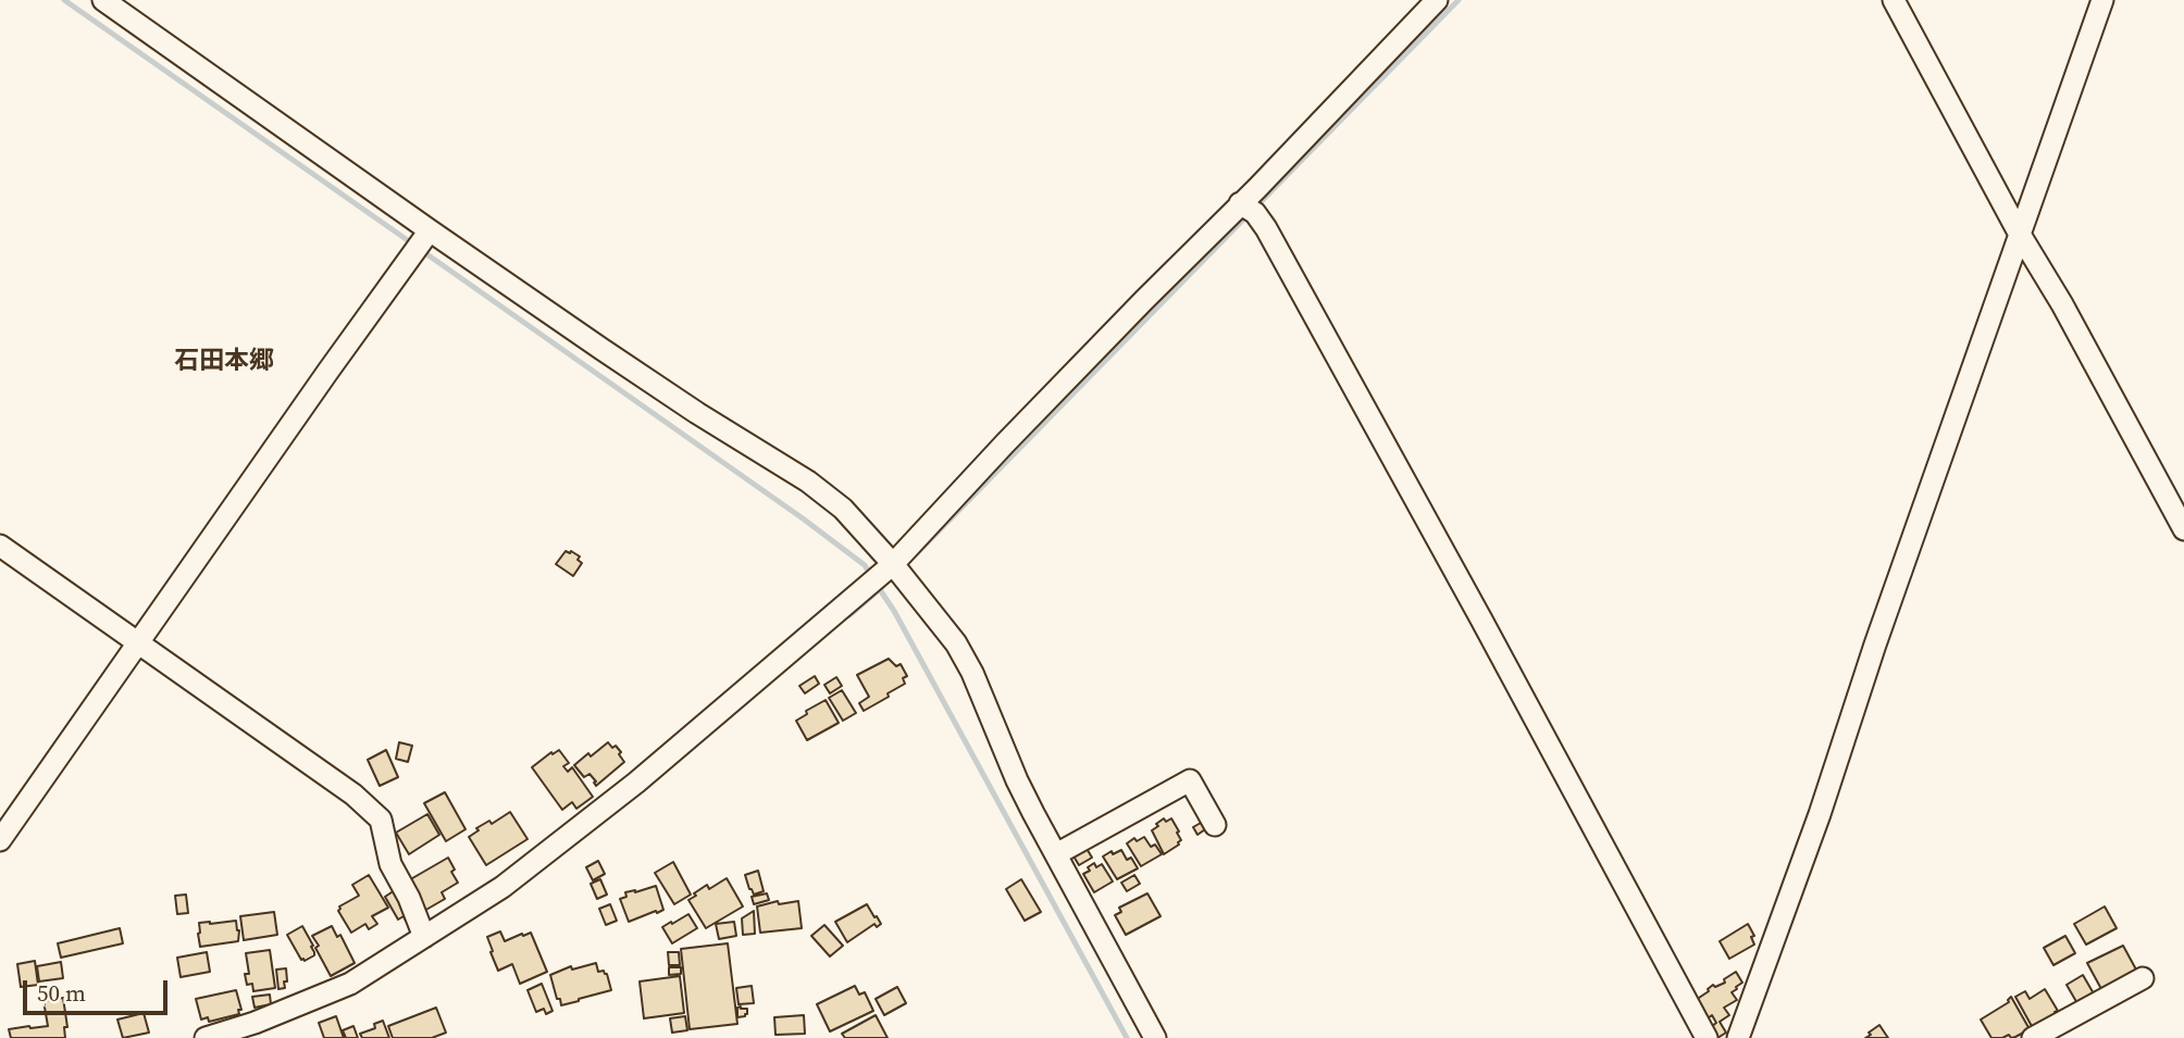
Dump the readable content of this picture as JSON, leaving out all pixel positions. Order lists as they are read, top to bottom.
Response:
{
  "districts": ["石田本郷"],
  "scale_bar": "50 m"
}
